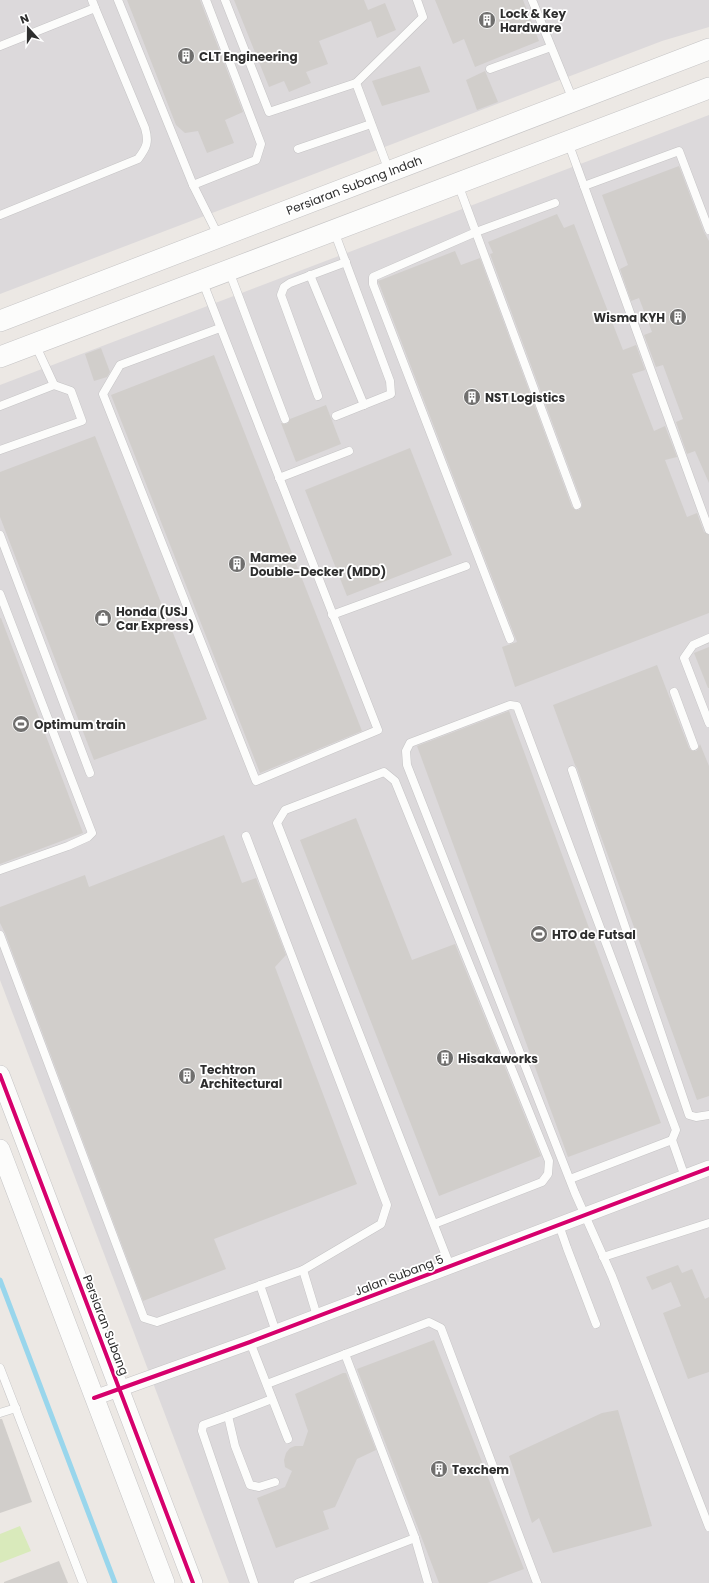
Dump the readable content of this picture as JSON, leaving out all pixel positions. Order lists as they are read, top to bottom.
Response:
{
  "streets": {
    "main road": ["Persiaran Subang Indah"],
    "street": ["Jalan Subang 5", "Persiaran Subang"]
  },
  "crossings": [
    ["Jalan Subang 5", "Persiaran Subang"]
  ],
  "places": {
    "building": [
      "Lock & Key Hardware",
      "CLT Engineering",
      "Wisma KYH",
      "NST Logistics",
      "Mamee Double-Decker (MDD)",
      "Hisakaworks",
      "Techtron Architectural",
      "Texchem"
    ],
    "shop": ["Honda (USJ Car Express)"],
    "sports": ["Optimum train", "HTO de Futsal"]
  },
  "north": "top"
}
